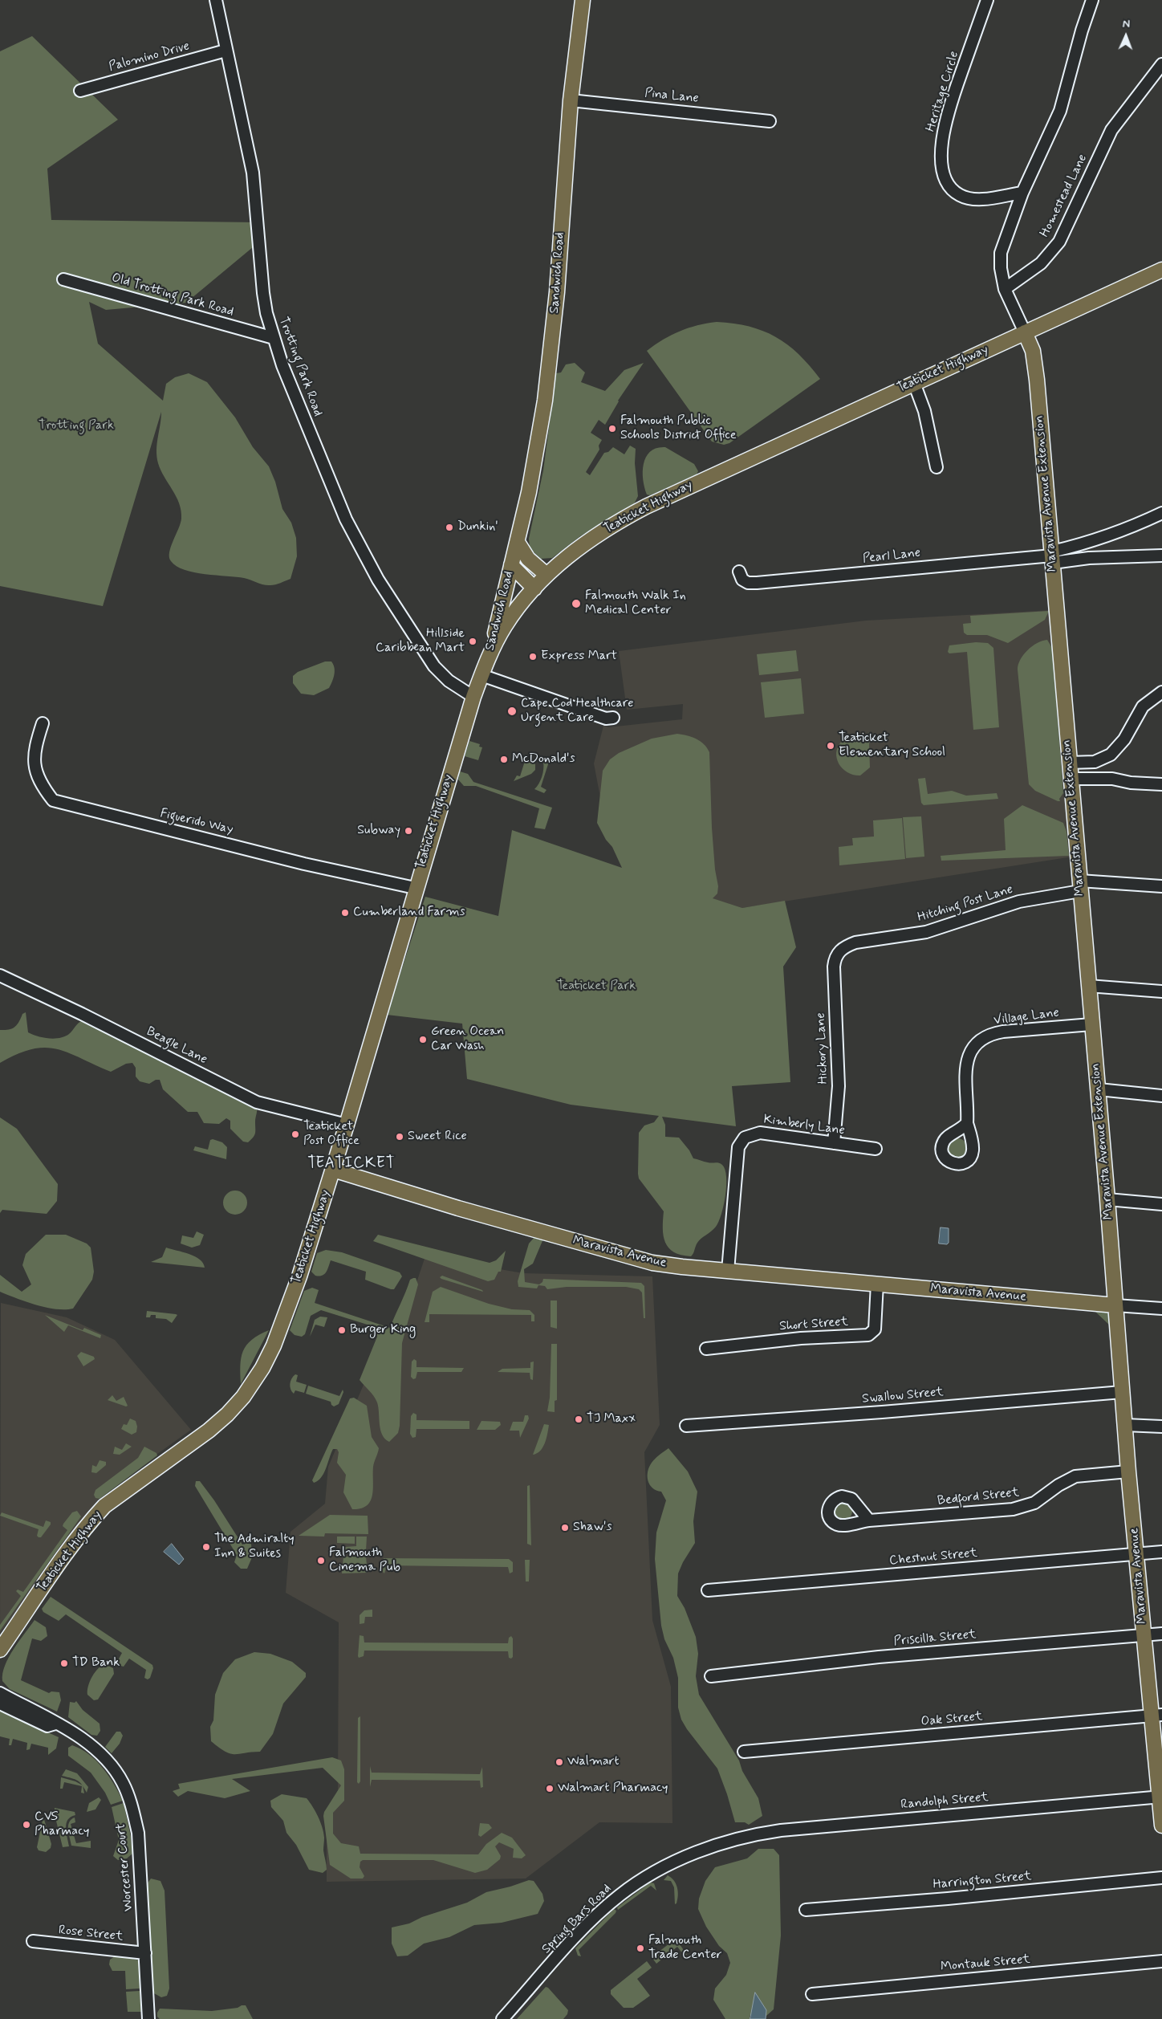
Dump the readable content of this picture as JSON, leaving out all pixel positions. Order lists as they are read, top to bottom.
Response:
{
  "streets": {
    "main road": [
      "Sandwich Road",
      "Teaticket Highway",
      "Maravista Avenue Extension",
      "Maravista Avenue"
    ],
    "street": [
      "Palomino Drive",
      "Heritage Circle",
      "Pina Lane",
      "Homestead Lane",
      "Old Trotting Park Road",
      "Trotting Park Road",
      "Pearl Lane",
      "Figuerido Way",
      "Hitching Post Lane",
      "Village Lane",
      "Beagle Lane",
      "Hickory Lane",
      "Kimberly Lane",
      "Short Street",
      "Swallow Street",
      "Bedford Street",
      "Chestnut Street",
      "Priscilla Street",
      "Oak Street",
      "Randolph Street",
      "Worcester Court",
      "Harrington Street",
      "Spring Bars Road",
      "Rose Street",
      "Montauk Street"
    ]
  },
  "crossings": [
    ["Palomino Drive", "Trotting Park Road"],
    ["Pina Lane", "Sandwich Road"],
    ["Sandwich Road", "Teaticket Highway"],
    ["Old Trotting Park Road", "Trotting Park Road"],
    ["Trotting Park Road", "Teaticket Highway"],
    ["Teaticket Highway", "Maravista Avenue Extension"],
    ["Teaticket Highway", "Figuerido Way"],
    ["Teaticket Highway", "Beagle Lane"],
    ["Teaticket Highway", "Maravista Avenue"],
    ["Maravista Avenue Extension", "Pearl Lane"],
    ["Maravista Avenue Extension", "Hitching Post Lane"],
    ["Maravista Avenue Extension", "Village Lane"],
    ["Maravista Avenue Extension", "Maravista Avenue"],
    ["Hitching Post Lane", "Hickory Lane"],
    ["Hickory Lane", "Kimberly Lane"],
    ["Kimberly Lane", "Maravista Avenue"],
    ["Maravista Avenue", "Short Street"],
    ["Maravista Avenue", "Swallow Street"],
    ["Maravista Avenue", "Bedford Street"],
    ["Maravista Avenue", "Chestnut Street"],
    ["Maravista Avenue", "Priscilla Street"],
    ["Maravista Avenue", "Oak Street"],
    ["Maravista Avenue", "Randolph Street"],
    ["Randolph Street", "Spring Bars Road"],
    ["Worcester Court", "Rose Street"]
  ],
  "districts": ["TEATICKET"],
  "parks": ["Trotting Park", "Teaticket Park"],
  "places": [
    "Falmouth Public Schools District Office",
    "Dunkin'",
    "Falmouth Walk In Medical Center",
    "Hillside Caribbean Mart",
    "Express Mart",
    "Cape Cod Healthcare Urgent Care",
    "Teaticket Elementary School",
    "McDonald's",
    "Subway",
    "Cumberland Farms",
    "Green Ocean Car Wash",
    "Teaticket Post Office",
    "Sweet Rice",
    "Burger King",
    "TJ Maxx",
    "Shaw's",
    "The Admiralty Inn & Suites",
    "Falmouth Cinema Pub",
    "TD Bank",
    "Walmart",
    "Walmart Pharmacy",
    "CVS Pharmacy",
    "Falmouth Trade Center"
  ],
  "north": "top"
}
